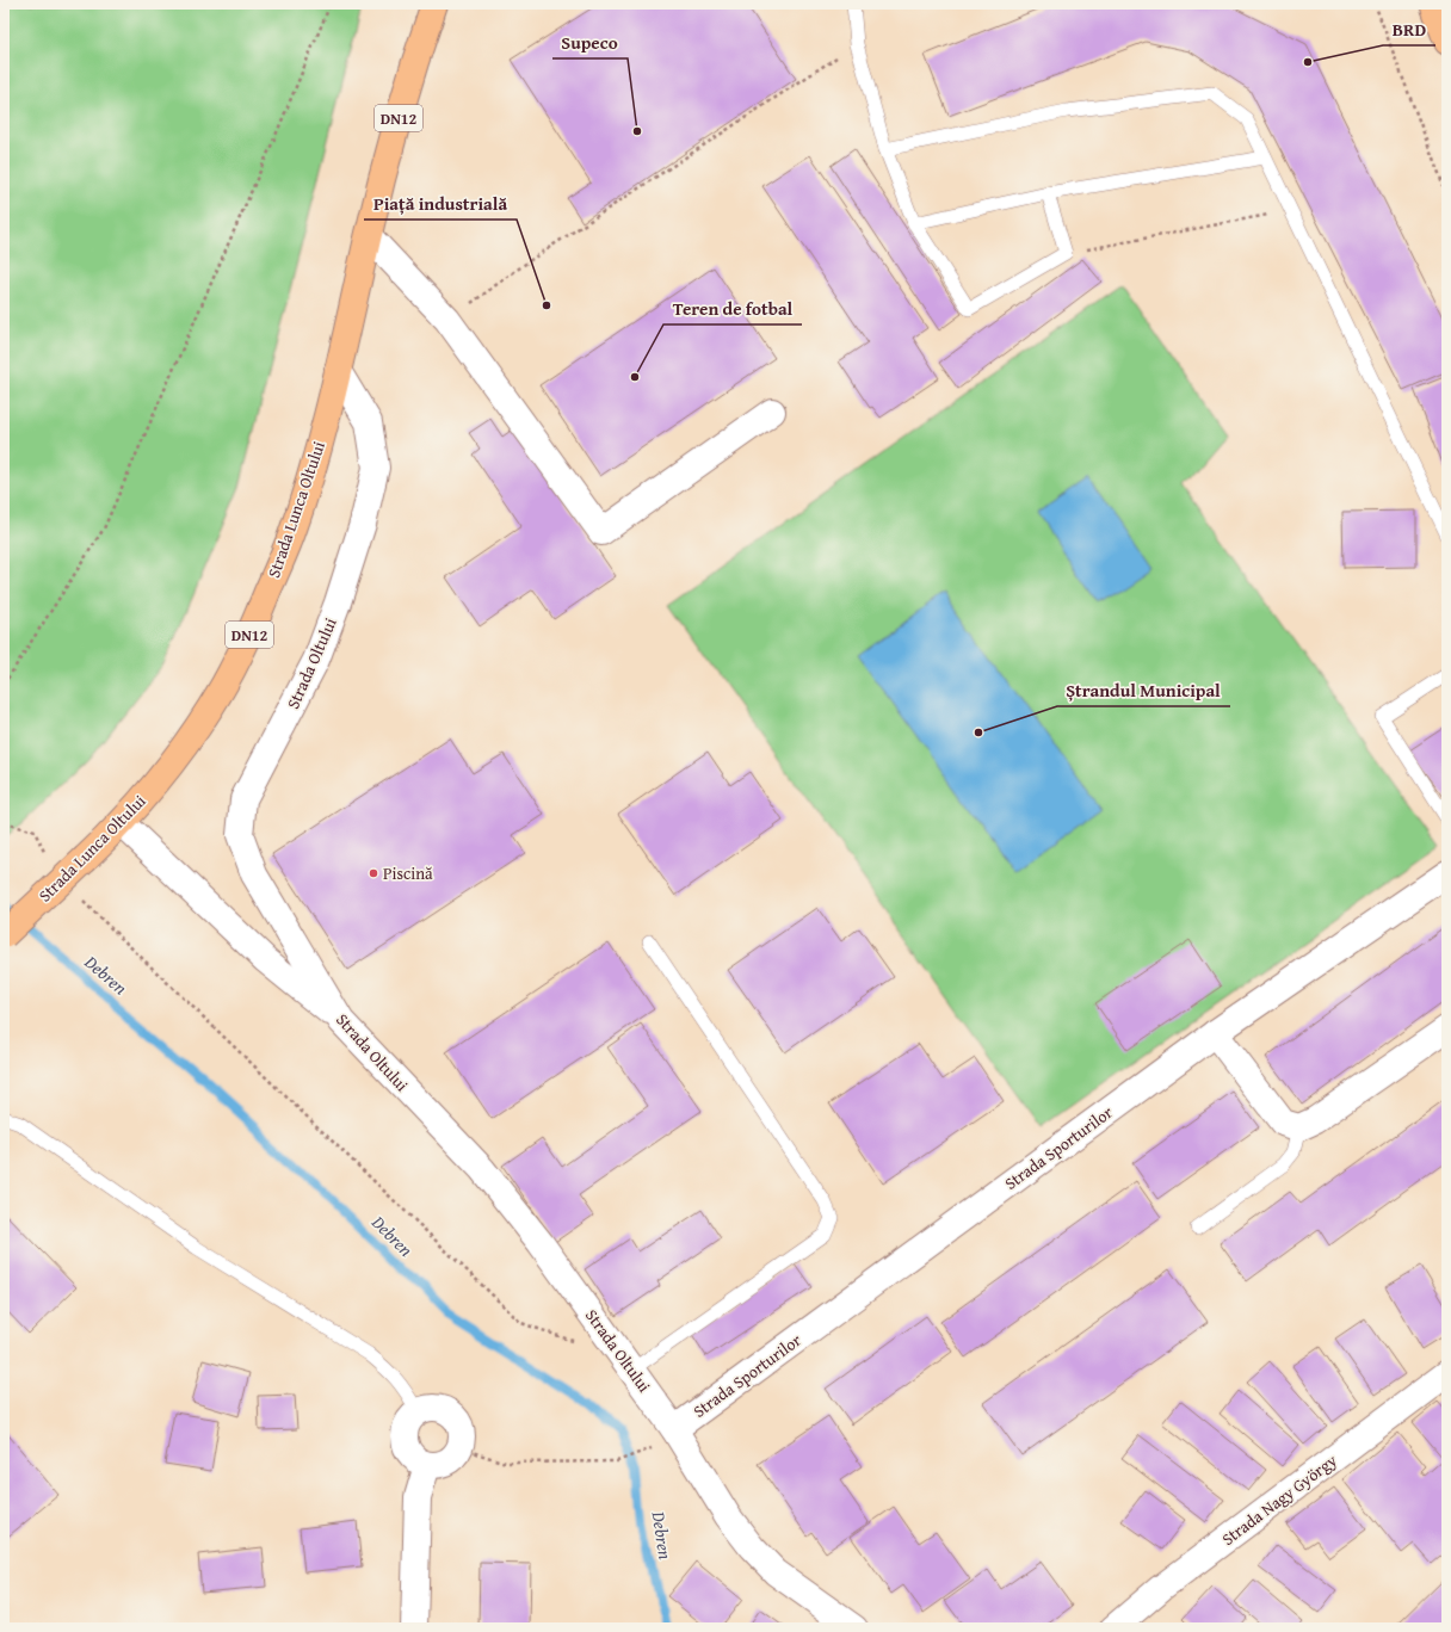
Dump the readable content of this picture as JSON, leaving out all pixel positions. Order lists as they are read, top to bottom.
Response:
{
  "streets": {
    "main road": ["DN12", "Strada Lunca Oltului"],
    "street": ["Strada Oltului", "Strada Sporturilor", "Strada Nagy György"]
  },
  "crossings": [
    ["Strada Lunca Oltului", "Strada Oltului"],
    ["Strada Oltului", "Strada Sporturilor"]
  ],
  "water": ["Debren"],
  "places": [
    "BRD",
    "Supeco",
    "Piață industrială",
    "Teren de fotbal",
    "Ștrandul Municipal",
    "Piscină"
  ]
}
